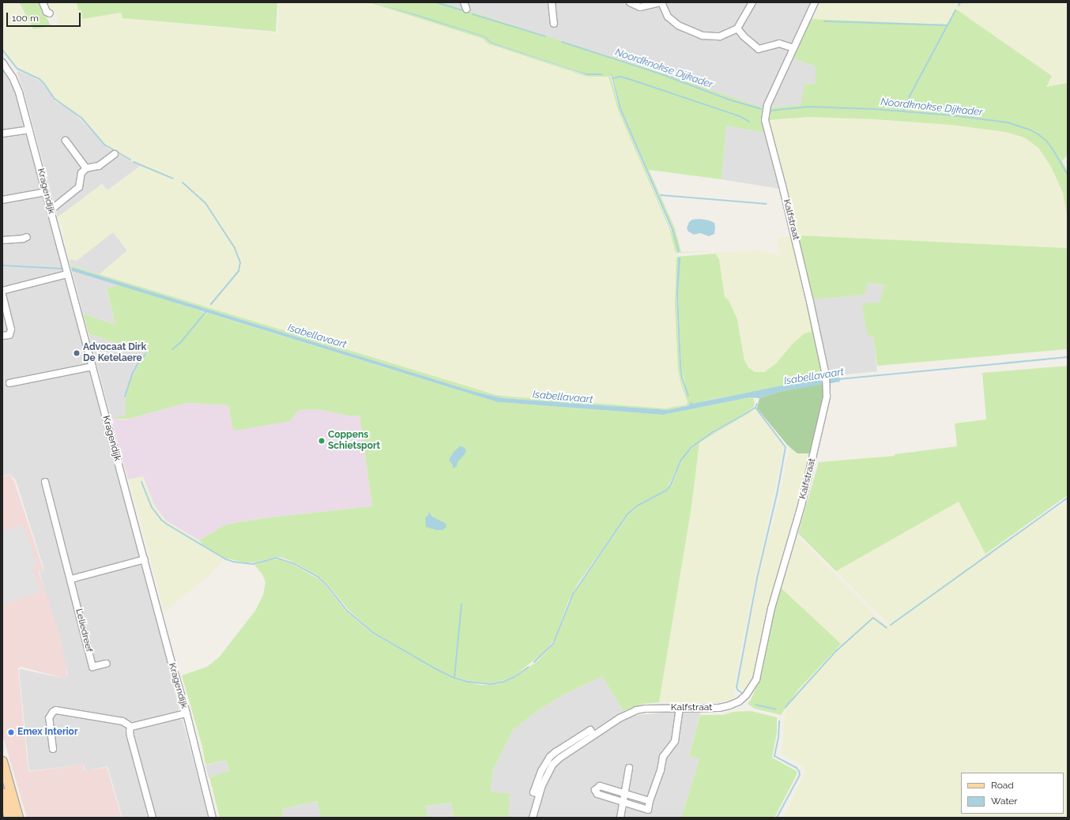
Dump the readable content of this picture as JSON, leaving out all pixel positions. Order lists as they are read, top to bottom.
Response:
{
  "streets": {
    "street": ["Kragendijk", "Kalfstraat", "Leliedreef"]
  },
  "water": ["Noordknokse Dijkader", "Isabellavaart"],
  "places": ["Advocaat Dirk De Ketelaere", "Coppens Schietsport", "Emex Interior"],
  "legend": ["Road", "Water"],
  "scale_bar": "100 m"
}
